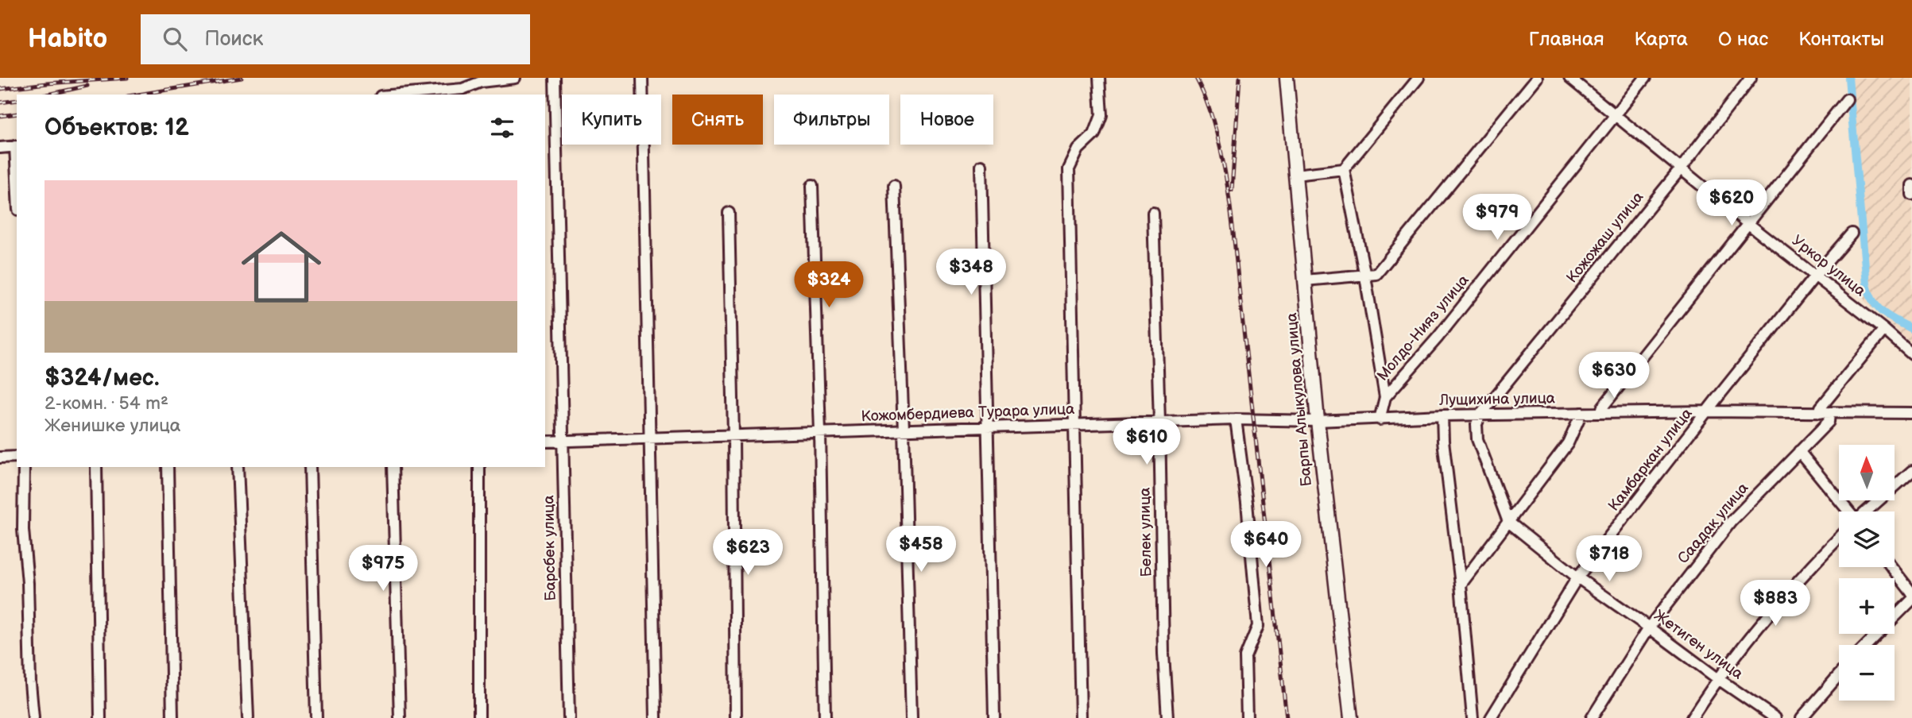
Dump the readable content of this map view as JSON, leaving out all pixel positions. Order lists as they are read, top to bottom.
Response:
{
  "streets": {
    "main road": ["Барпы Алыкулова улица"],
    "street": [
      "Кожожаш улица",
      "Уркор улица",
      "Молдо-Нияз улица",
      "Лущихина улица",
      "Кожомбердиева Турара улица",
      "Камбаркан улица",
      "Саадак улица",
      "Белек улица",
      "Барсбек улица",
      "Жетиген улица"
    ]
  },
  "crossings": [
    ["Кожожаш улица", "Уркор улица"],
    ["Кожожаш улица", "Лущихина улица"],
    ["Уркор улица", "Молдо-Нияз улица"],
    ["Уркор улица", "Камбаркан улица"],
    ["Уркор улица", "Саадак улица"],
    ["Молдо-Нияз улица", "Лущихина улица"],
    ["Барпы Алыкулова улица", "Лущихина улица"],
    ["Барпы Алыкулова улица", "Кожомбердиева Турара улица"],
    ["Лущихина улица", "Кожомбердиева Турара улица"],
    ["Лущихина улица", "Камбаркан улица"],
    ["Лущихина улица", "Саадак улица"],
    ["Кожомбердиева Турара улица", "Белек улица"],
    ["Кожомбердиева Турара улица", "Барсбек улица"],
    ["Камбаркан улица", "Жетиген улица"],
    ["Саадак улица", "Жетиген улица"]
  ],
  "north": "top",
  "page": {
    "header": "Habito",
    "search": "Поиск",
    "nav": [
      "Главная",
      "Карта",
      "О нас",
      "Контакты"
    ],
    "chip": [
      "Купить",
      "Снять",
      "Фильтры",
      "Новое"
    ],
    "heading": "Объектов: 12",
    "list": [
      {
        "name": "$324/мес.",
        "note": "2-комн. · 54 m² · Женишке улица"
      }
    ],
    "price": [
      "$620",
      "$979",
      "$348",
      "$324",
      "$630",
      "$610",
      "$640",
      "$458",
      "$623",
      "$718",
      "$975",
      "$883"
    ],
    "map_buttons": ["+", "−"]
  }
}
